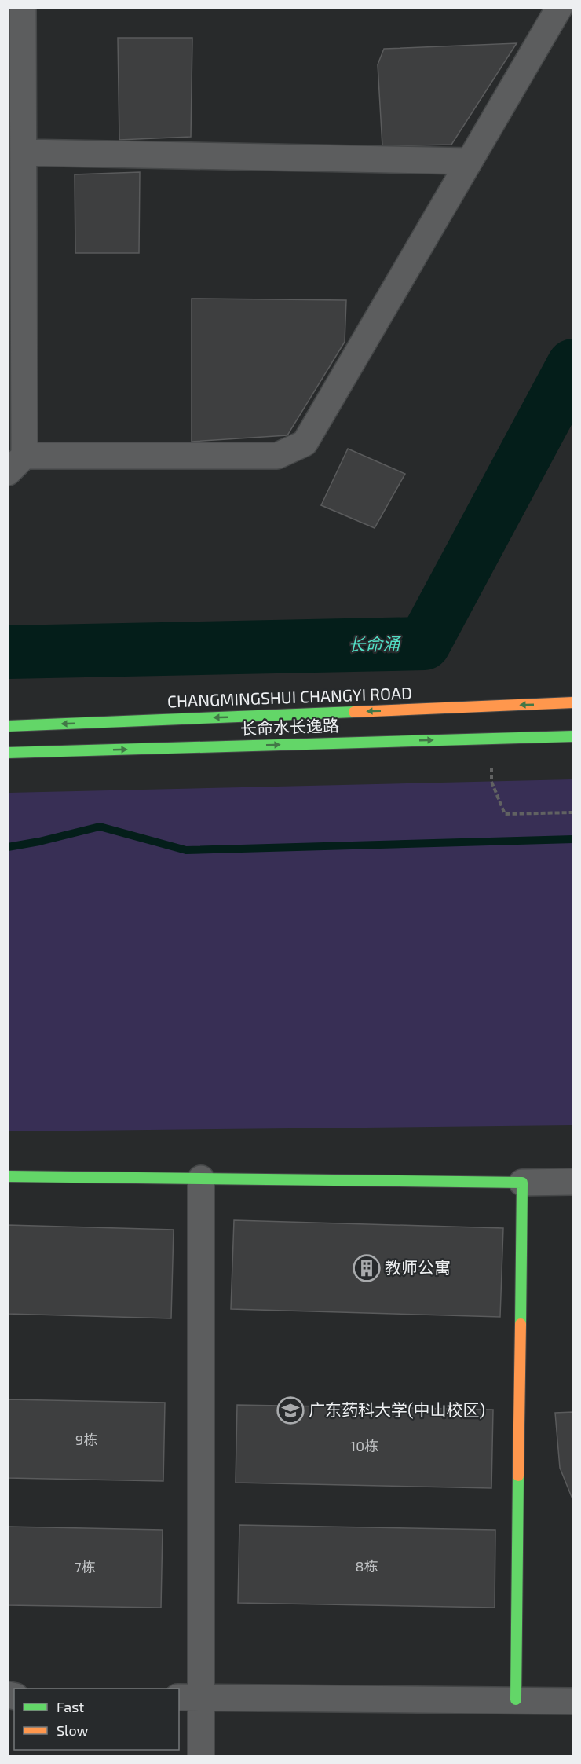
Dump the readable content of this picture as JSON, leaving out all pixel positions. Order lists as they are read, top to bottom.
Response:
{
  "streets": {
    "street": ["CHANGMINGSHUI CHANGYI ROAD", "长命水长逸路"]
  },
  "one_way": ["CHANGMINGSHUI CHANGYI ROAD", "长命水长逸路"],
  "water": ["长命涌"],
  "places": {
    "building": ["教师公寓"],
    "school or university": ["广东药科大学(中山校区)"]
  },
  "house_numbers": [
    "9栋",
    "10栋",
    "8栋",
    "7栋"
  ],
  "legend": ["Fast", "Slow"]
}
